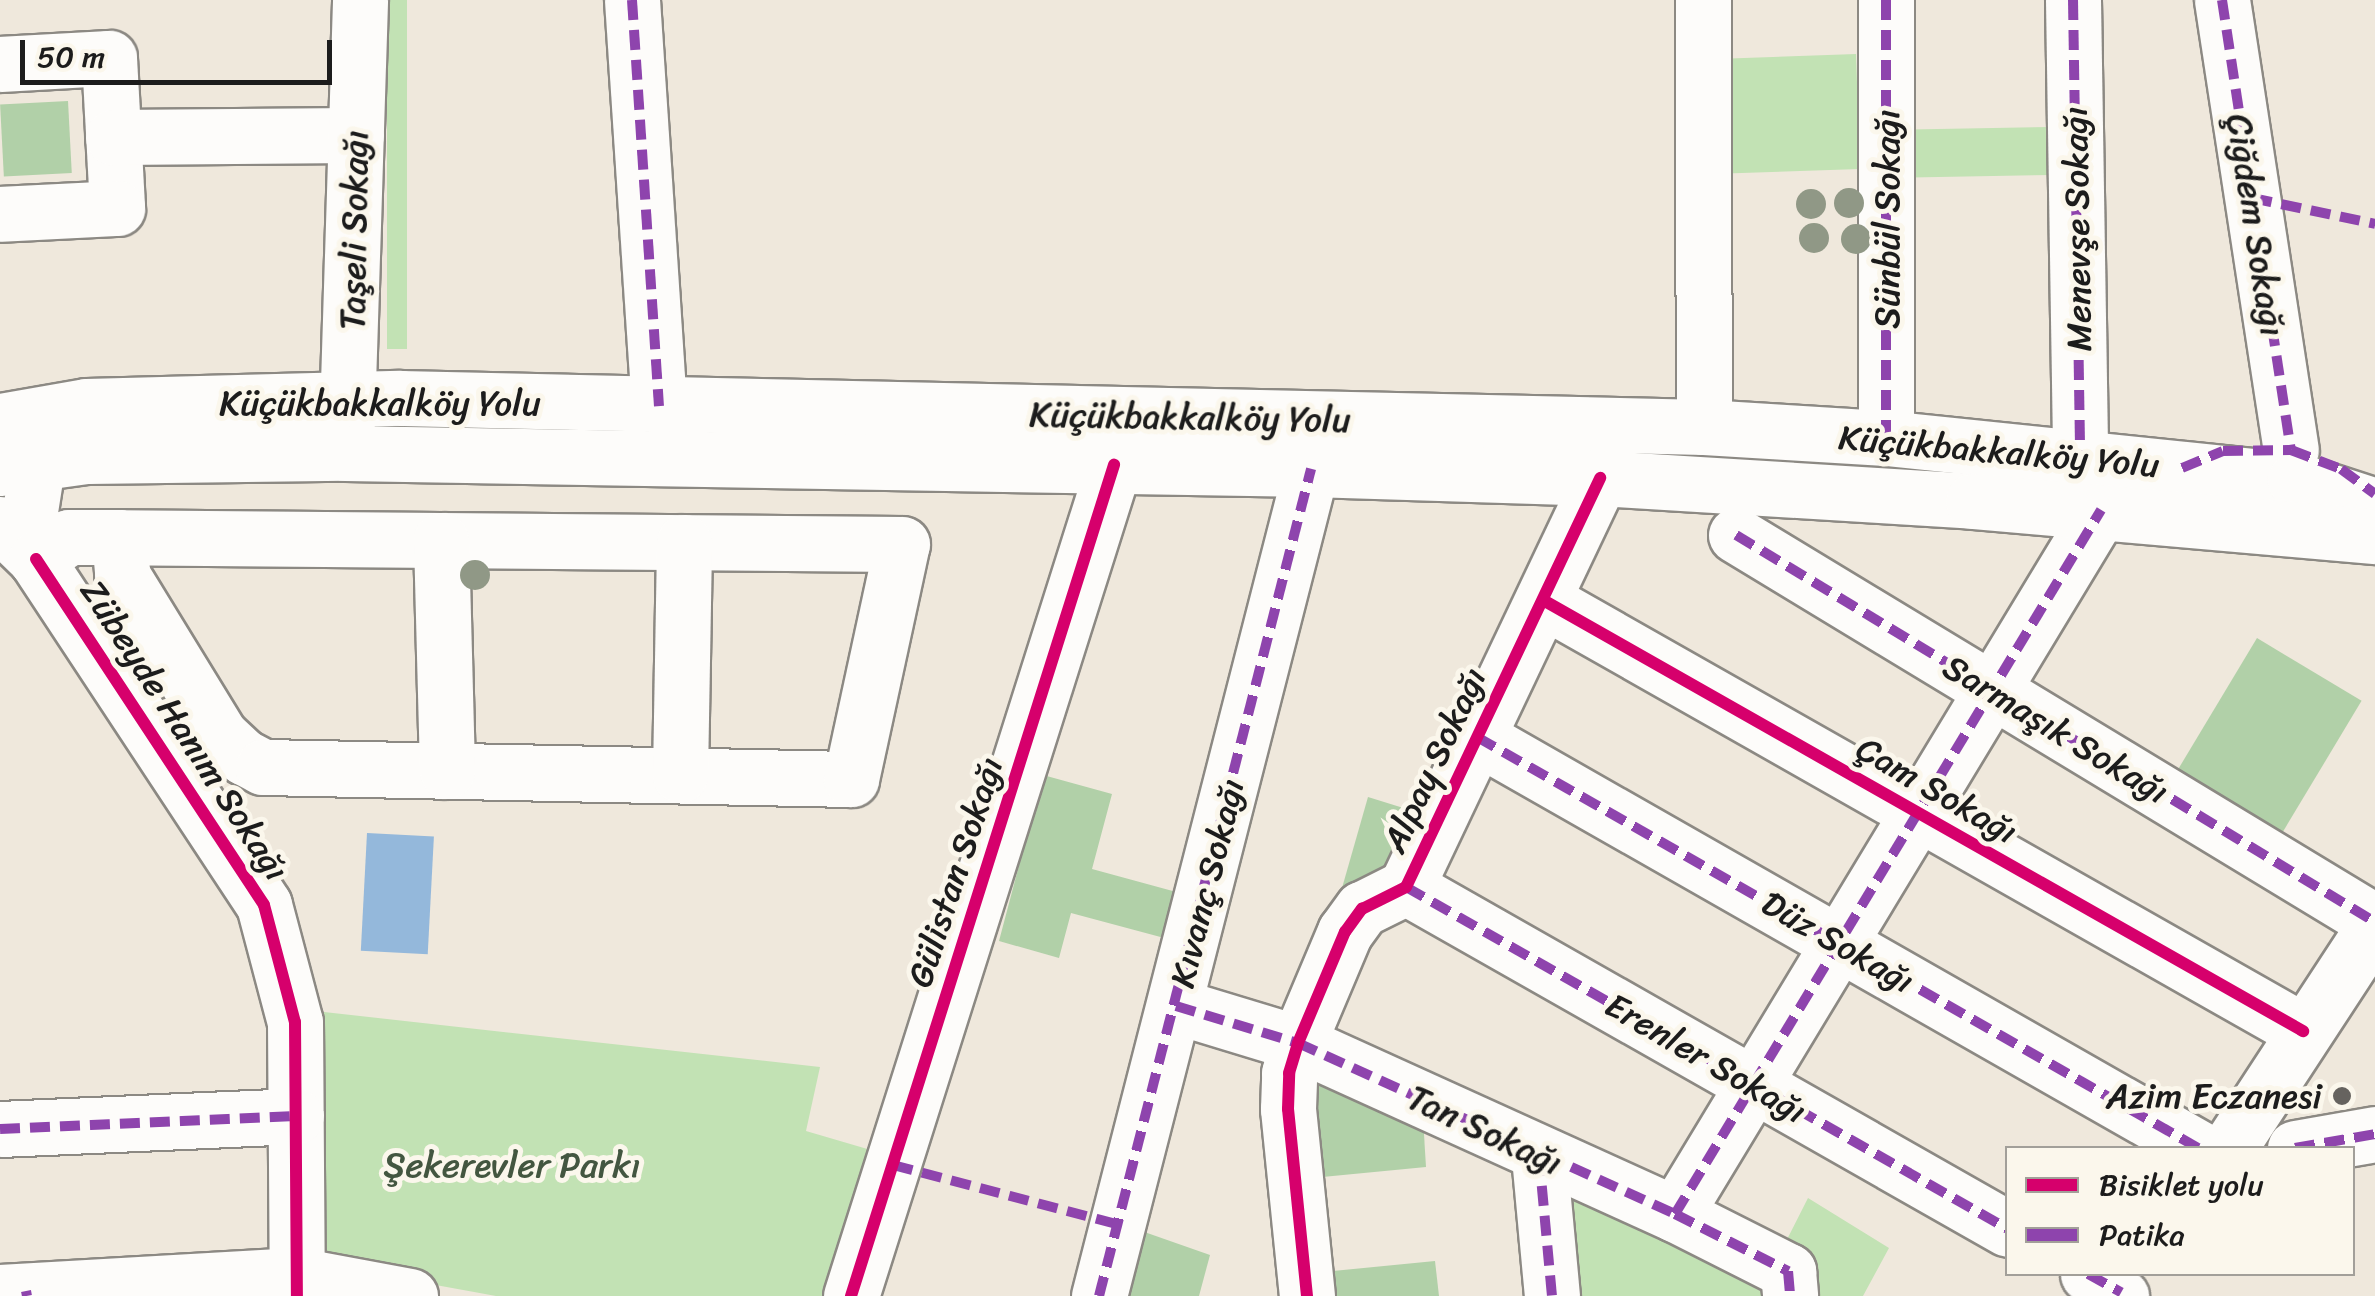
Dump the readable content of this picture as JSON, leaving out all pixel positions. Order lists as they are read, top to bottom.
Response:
{
  "streets": {
    "street": [
      "Sünbül Sokağı",
      "Çiğdem Sokağı",
      "Menevşe Sokağı",
      "Taşeli Sokağı",
      "Küçükbakkalköy Yolu",
      "Sarmaşık Sokağı",
      "Zübeyde Hanım Sokağı",
      "Alpay Sokağı",
      "Çam Sokağı",
      "Gülistan Sokağı",
      "Kıvanç Sokağı",
      "Düz Sokağı",
      "Erenler Sokağı",
      "Tan Sokağı"
    ]
  },
  "crossings": [
    ["Sünbül Sokağı", "Küçükbakkalköy Yolu"],
    ["Menevşe Sokağı", "Küçükbakkalköy Yolu"],
    ["Taşeli Sokağı", "Küçükbakkalköy Yolu"],
    ["Küçükbakkalköy Yolu", "Zübeyde Hanım Sokağı"],
    ["Küçükbakkalköy Yolu", "Alpay Sokağı"],
    ["Küçükbakkalköy Yolu", "Gülistan Sokağı"],
    ["Küçükbakkalköy Yolu", "Kıvanç Sokağı"],
    ["Alpay Sokağı", "Çam Sokağı"],
    ["Alpay Sokağı", "Düz Sokağı"],
    ["Alpay Sokağı", "Erenler Sokağı"],
    ["Alpay Sokağı", "Tan Sokağı"],
    ["Kıvanç Sokağı", "Tan Sokağı"]
  ],
  "parks": ["Şekerevler Parkı"],
  "places": ["Azim Eczanesi"],
  "legend": ["Bisiklet yolu", "Patika"],
  "scale_bar": "50 m"
}
